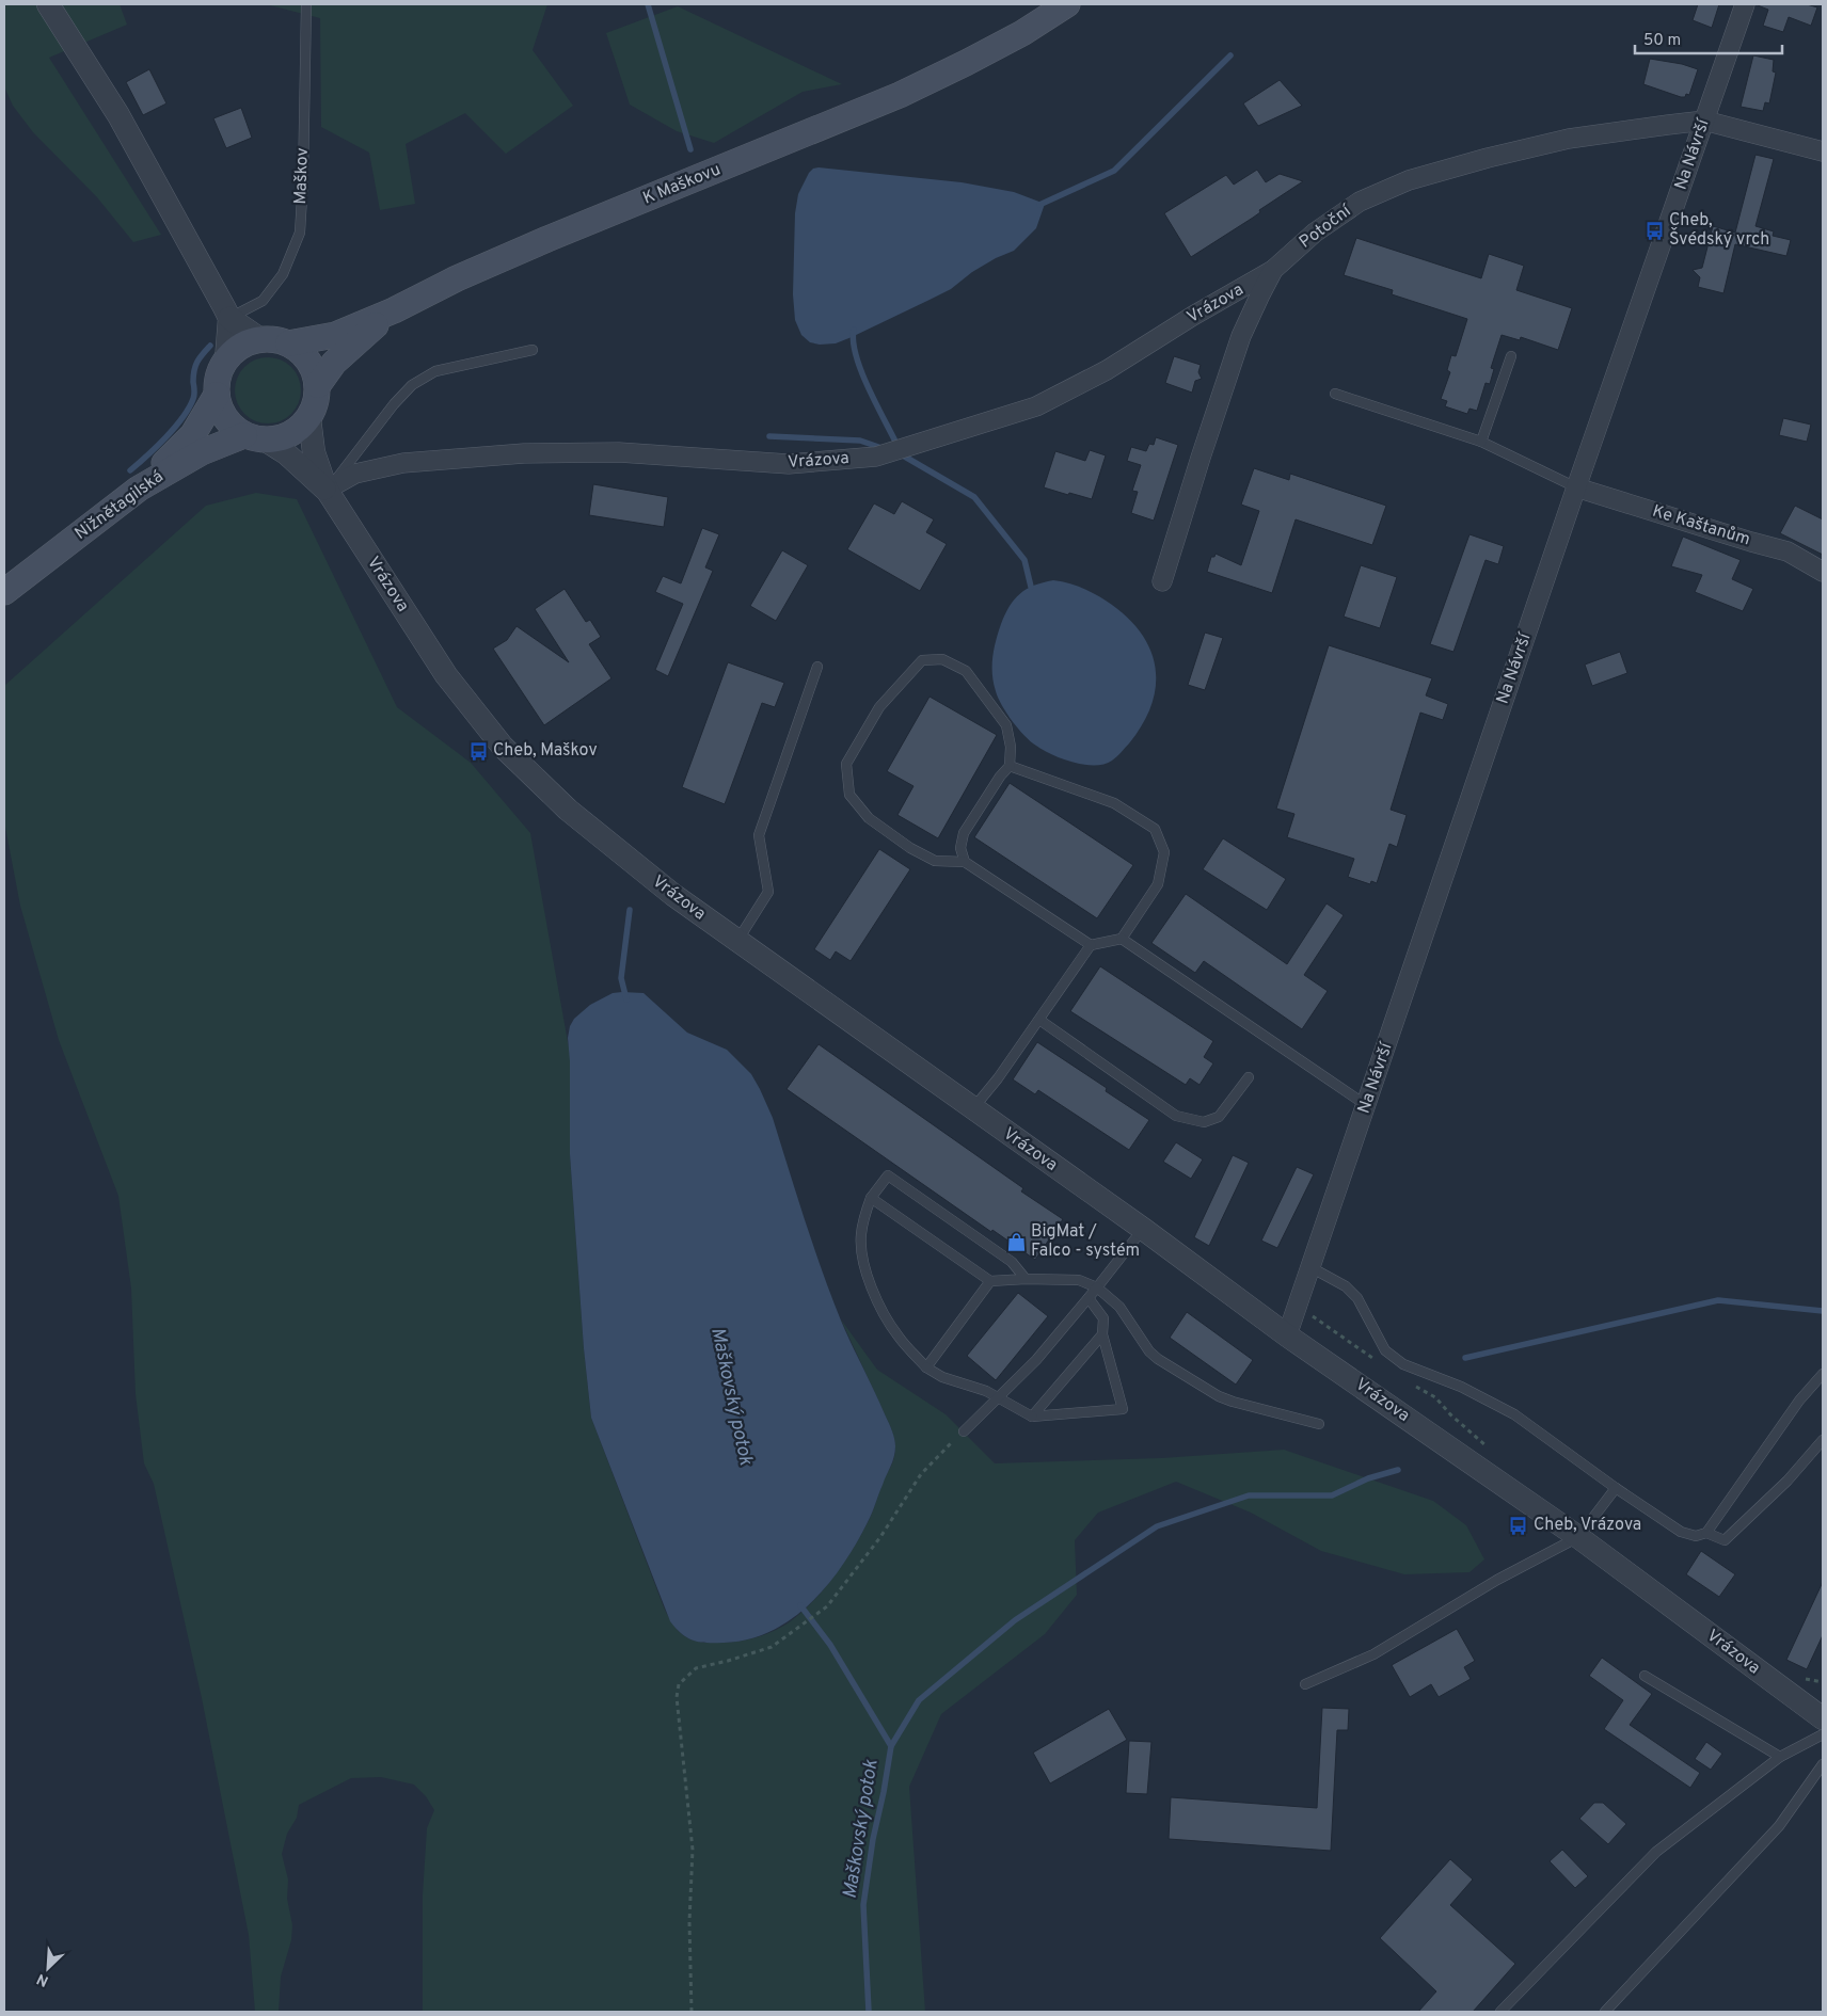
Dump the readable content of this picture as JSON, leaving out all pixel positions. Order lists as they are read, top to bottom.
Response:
{
  "streets": {
    "main road": ["K Maškovu", "Nižnětagilská"],
    "street": [
      "Na Návrší",
      "Potoční",
      "Vrázova",
      "Ke Kaštanům"
    ],
    "lane": ["Maškov"]
  },
  "crossings": [
    ["Na Návrší", "Potoční"],
    ["Na Návrší", "Vrázova"],
    ["Na Návrší", "Ke Kaštanům"],
    ["K Maškovu", "Vrázova"],
    ["K Maškovu", "Nižnětagilská"],
    ["Potoční", "Vrázova"],
    ["Vrázova", "Nižnětagilská"]
  ],
  "water": ["Maškovský potok"],
  "places": {
    "bus stop": ["Cheb, Švédský vrch", "Cheb, Maškov", "Cheb, Vrázova"],
    "shop": ["BigMat / Falco - systém"]
  },
  "scale_bar": "50 m",
  "north": "bottom left"
}
